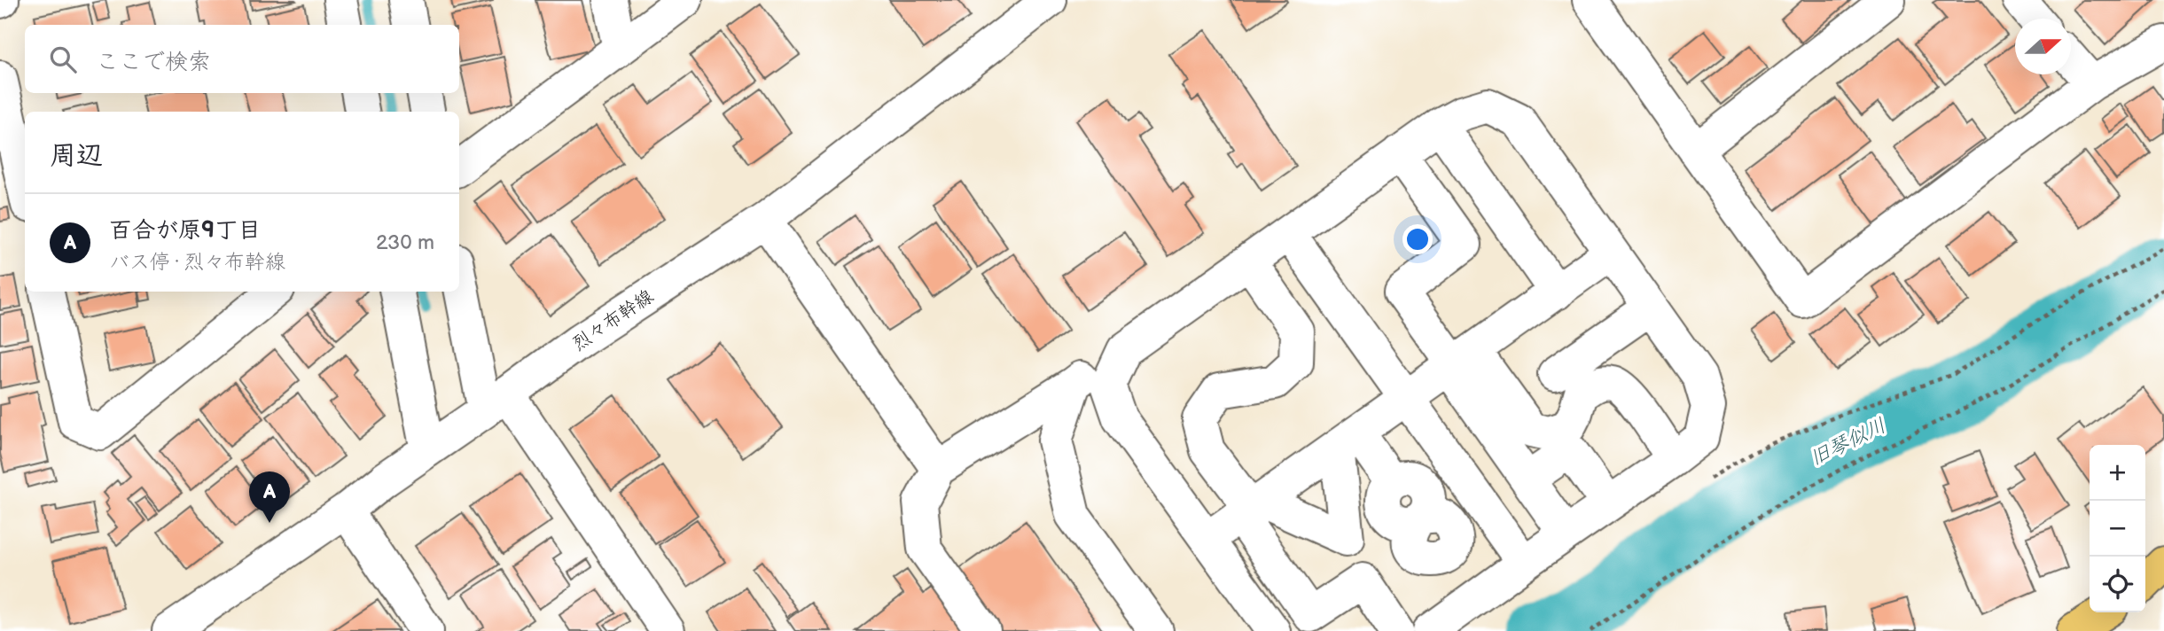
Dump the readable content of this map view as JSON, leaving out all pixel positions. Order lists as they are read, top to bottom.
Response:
{
  "streets": {
    "street": ["烈々布幹線"]
  },
  "water": ["旧琴似川"],
  "north": "right",
  "page": {
    "search": "ここで検索",
    "heading": "周辺",
    "list": [
      {
        "mark": "A",
        "name": "百合が原9丁目",
        "note": "バス停 · 烈々布幹線",
        "value": "230 m"
      }
    ],
    "map_buttons": ["+", "−"],
    "pins": "A"
  }
}
